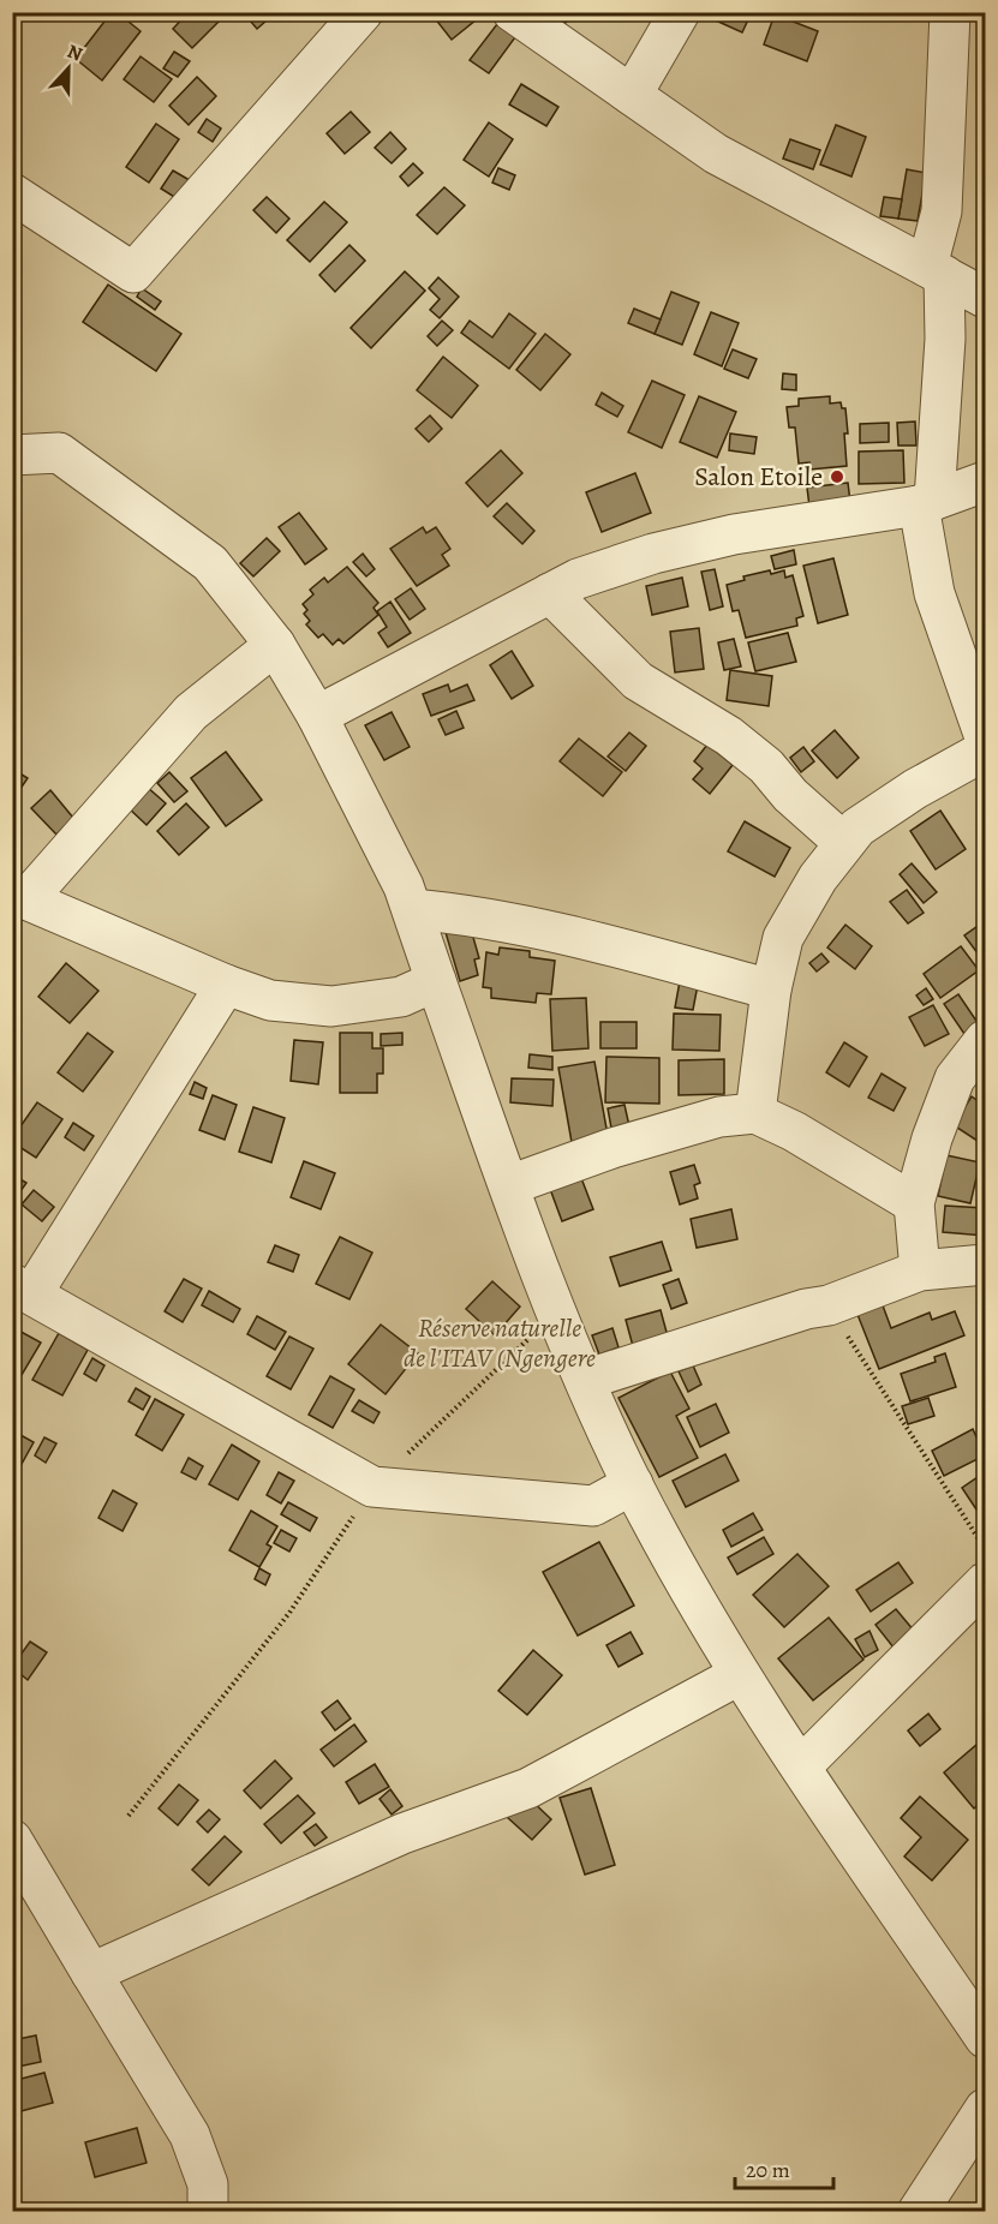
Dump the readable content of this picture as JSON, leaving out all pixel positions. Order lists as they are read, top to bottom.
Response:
{
  "parks": ["Réserve naturelle de l'ITAV (Ngengere"],
  "places": ["Salon Etoile"],
  "scale_bar": "20 m",
  "north": "top"
}
